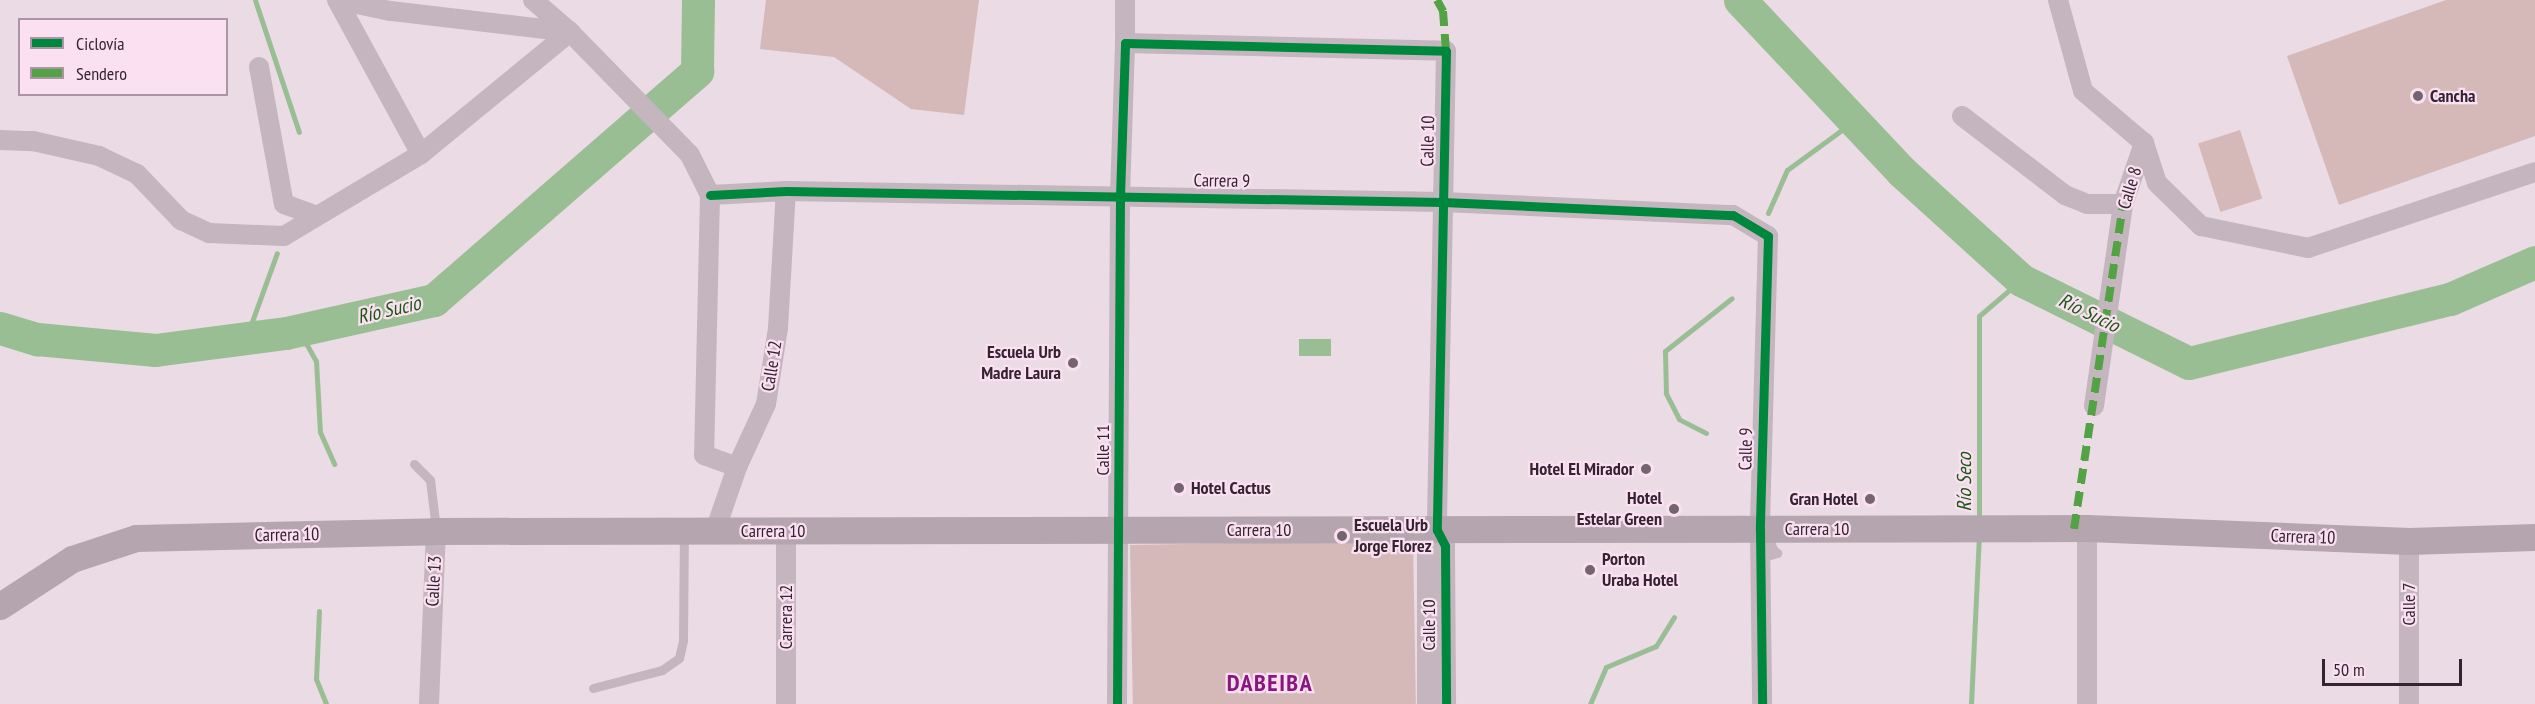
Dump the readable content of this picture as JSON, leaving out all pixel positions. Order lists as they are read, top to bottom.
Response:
{
  "streets": {
    "main road": ["Carrera 10"],
    "street": [
      "Calle 10",
      "Carrera 9",
      "Calle 8",
      "Calle 12",
      "Calle 9",
      "Calle 11",
      "Calle 13",
      "Calle 7",
      "Carrera 12"
    ]
  },
  "crossings": [
    ["Calle 10", "Carrera 9"],
    ["Calle 10", "Carrera 10"],
    ["Carrera 9", "Calle 12"],
    ["Carrera 9", "Calle 9"],
    ["Carrera 9", "Calle 11"],
    ["Calle 12", "Carrera 10"],
    ["Calle 9", "Carrera 10"],
    ["Calle 11", "Carrera 10"],
    ["Carrera 10", "Calle 13"],
    ["Carrera 10", "Calle 7"],
    ["Carrera 10", "Carrera 12"]
  ],
  "districts": ["DABEIBA"],
  "water": ["Río Sucio", "Río Seco"],
  "places": [
    "Cancha",
    "Escuela Urb Madre Laura",
    "Hotel El Mirador",
    "Hotel Cactus",
    "Gran Hotel",
    "Hotel Estelar Green",
    "Escuela Urb Jorge Florez",
    "Porton Uraba Hotel"
  ],
  "legend": ["Ciclovía", "Sendero"],
  "scale_bar": "50 m"
}
